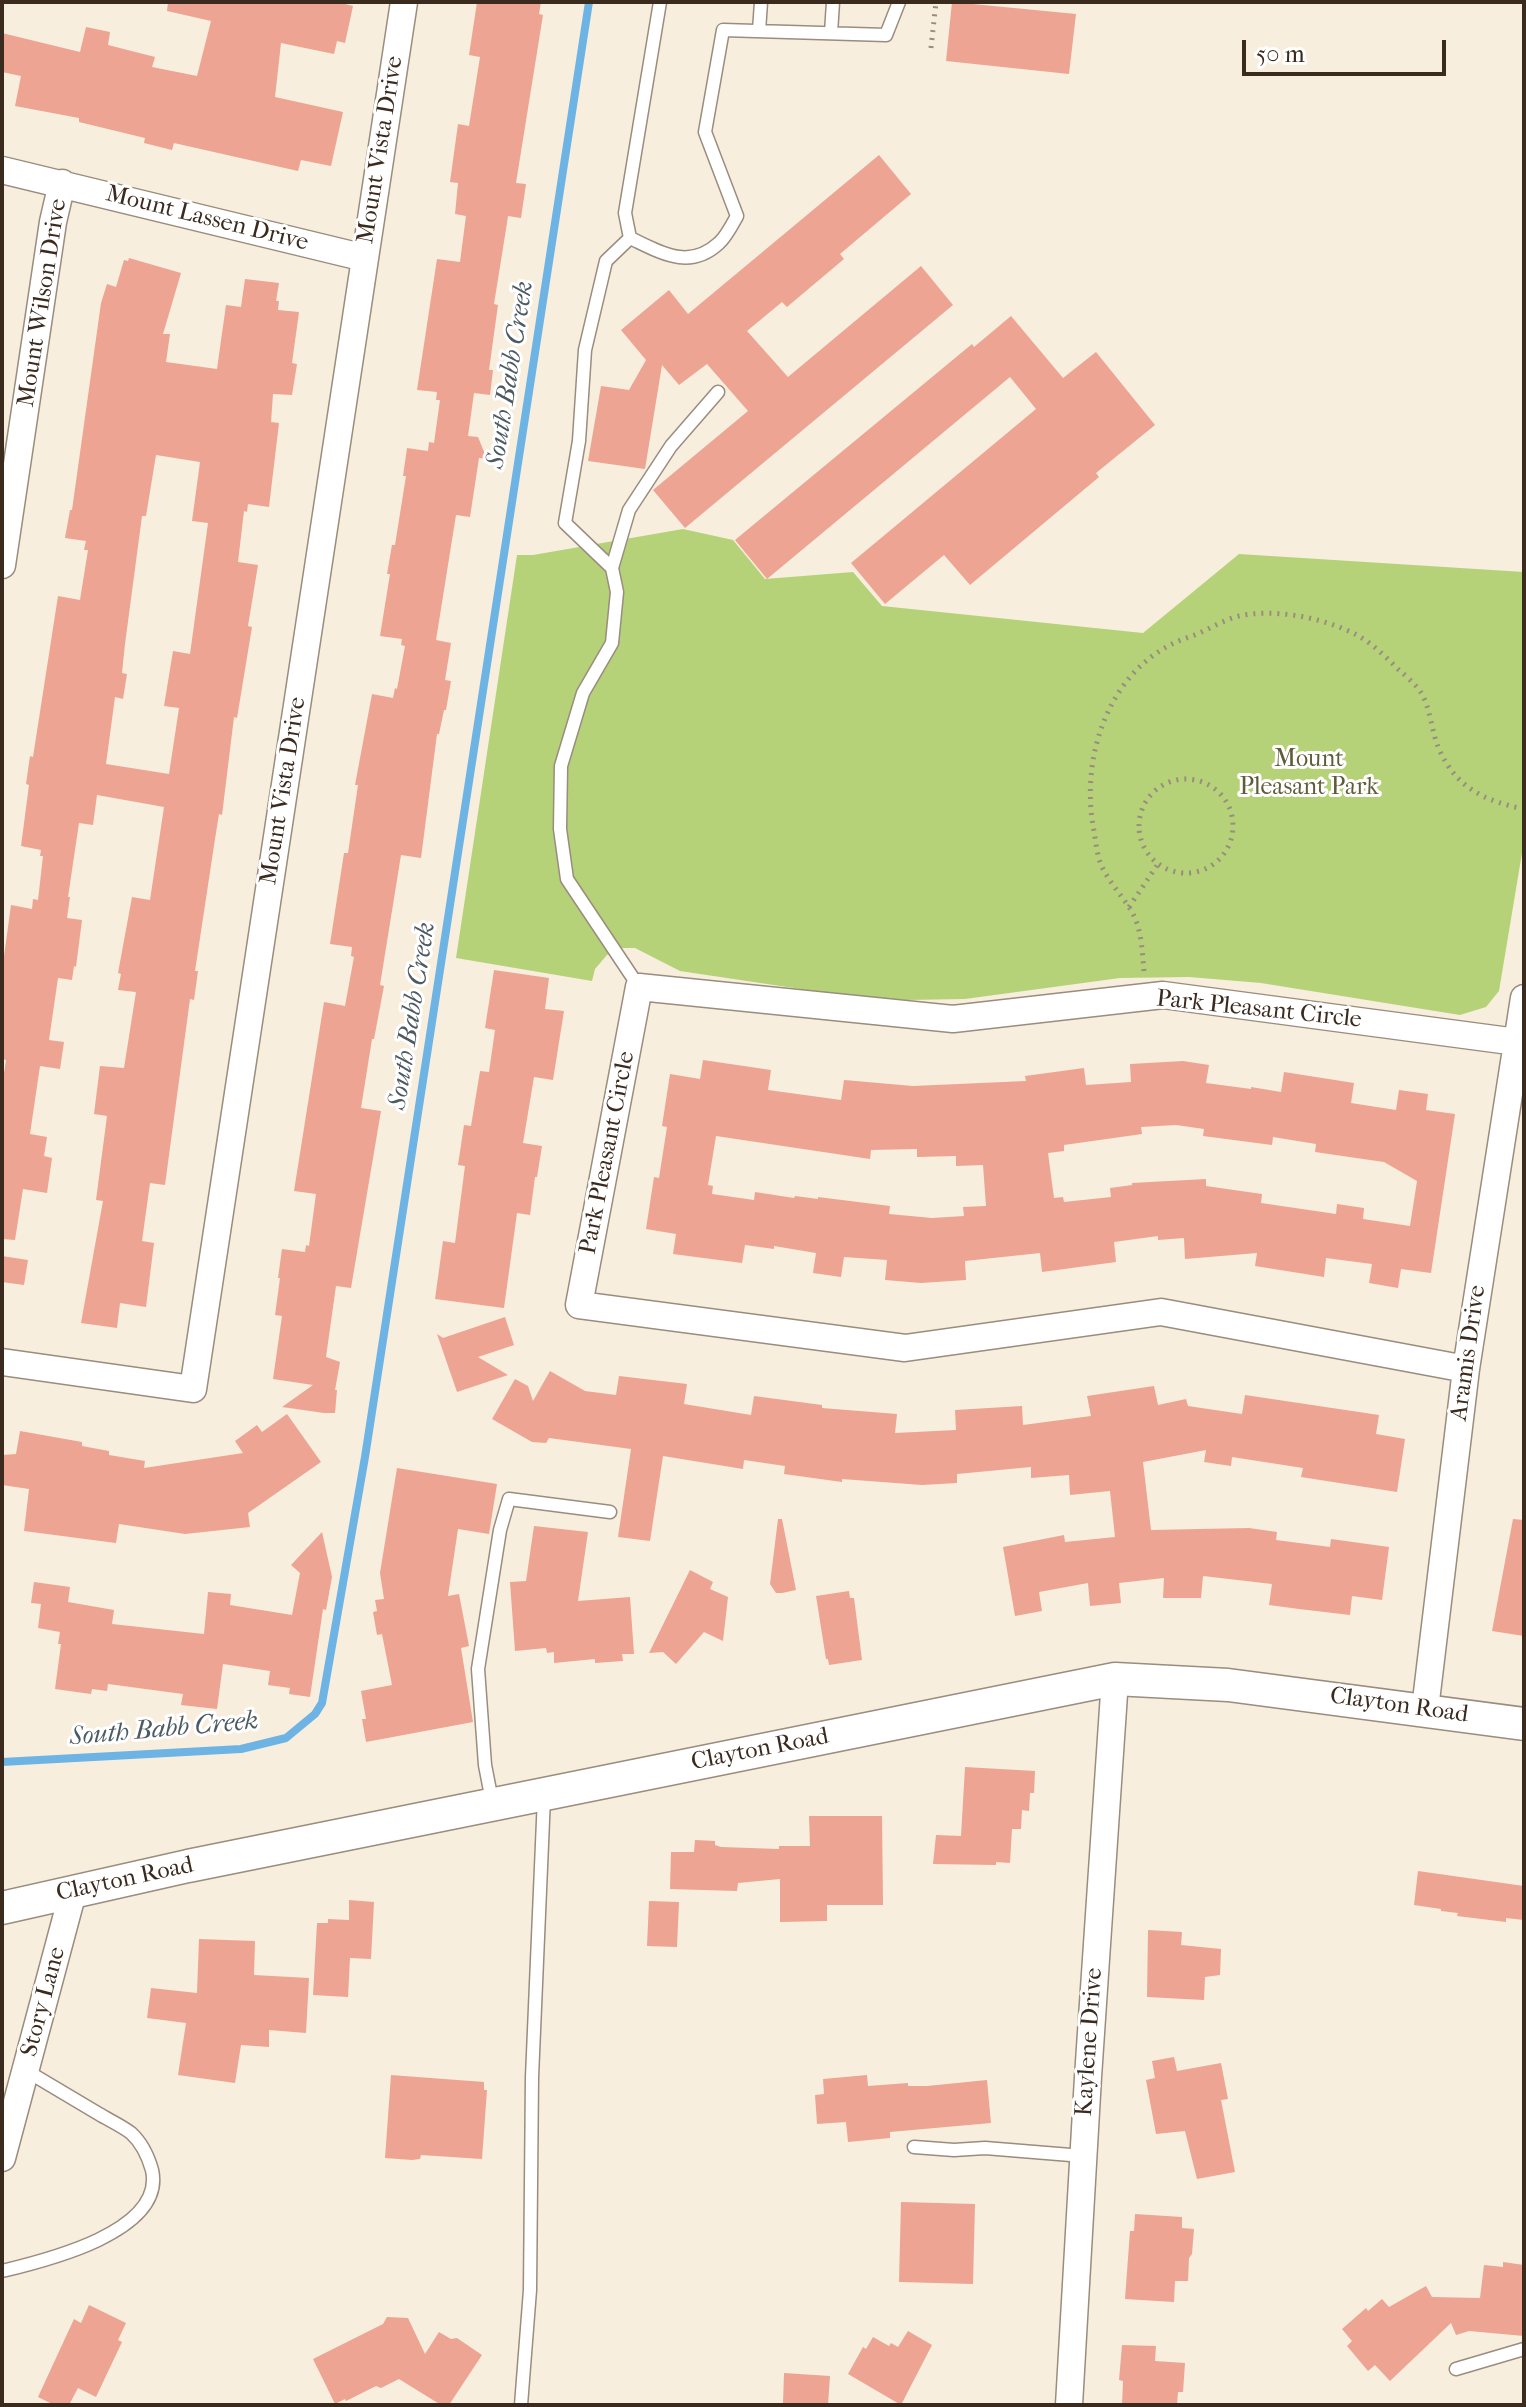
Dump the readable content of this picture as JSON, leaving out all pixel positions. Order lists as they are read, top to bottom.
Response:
{
  "streets": {
    "street": [
      "Mount Vista Drive",
      "Mount Lassen Drive",
      "Mount Wilson Drive",
      "Park Pleasant Circle",
      "Aramis Drive",
      "Clayton Road",
      "Story Lane",
      "Kaylene Drive"
    ]
  },
  "crossings": [
    ["Mount Vista Drive", "Mount Lassen Drive"],
    ["Mount Lassen Drive", "Mount Wilson Drive"],
    ["Park Pleasant Circle", "Aramis Drive"],
    ["Aramis Drive", "Clayton Road"],
    ["Clayton Road", "Story Lane"],
    ["Clayton Road", "Kaylene Drive"]
  ],
  "water": ["South Babb Creek"],
  "parks": ["Mount Pleasant Park"],
  "scale_bar": "50 m"
}
